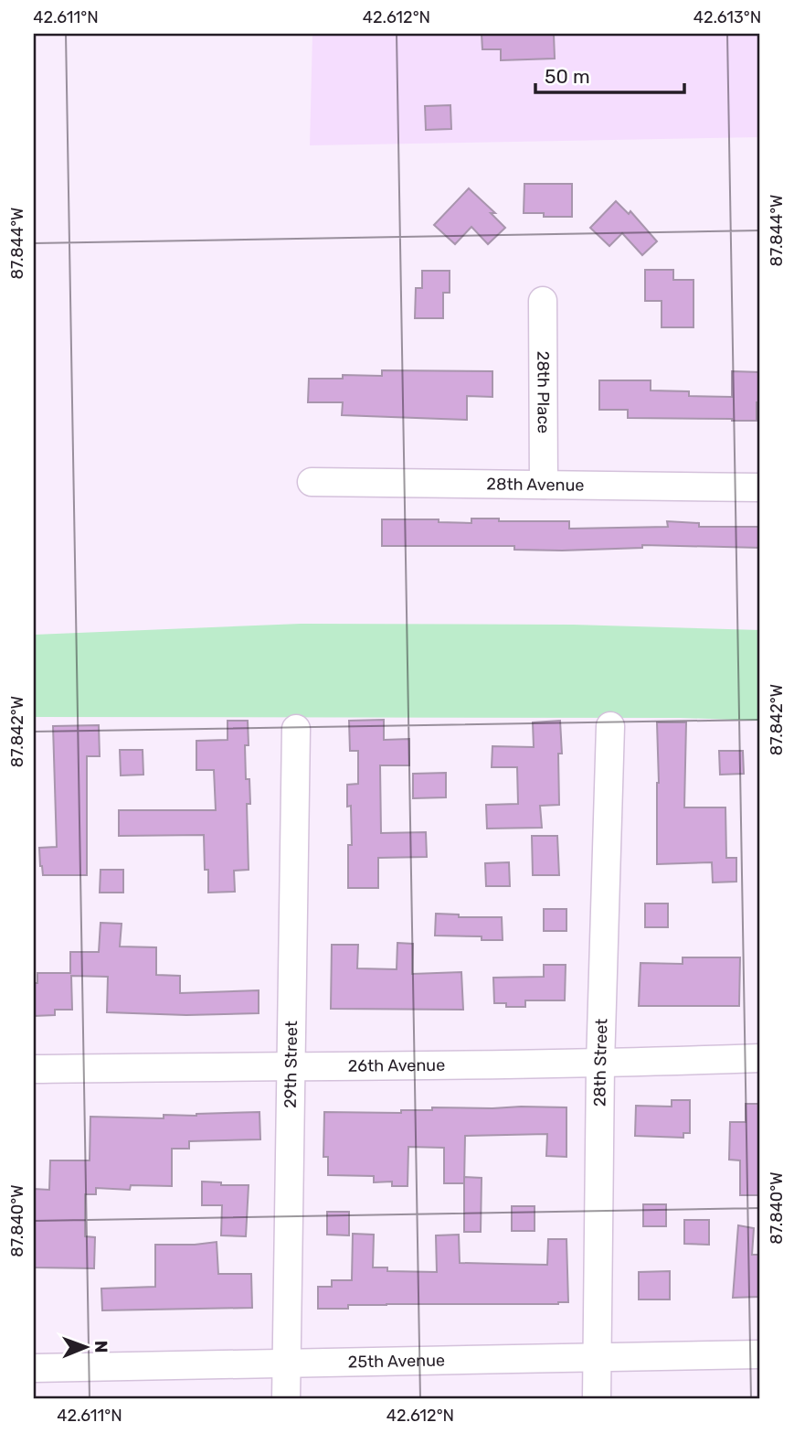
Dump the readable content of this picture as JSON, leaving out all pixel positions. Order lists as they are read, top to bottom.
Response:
{
  "streets": {
    "street": [
      "28th Place",
      "28th Avenue",
      "28th Street",
      "29th Street",
      "26th Avenue",
      "25th Avenue"
    ]
  },
  "crossings": [
    ["28th Place", "28th Avenue"],
    ["28th Street", "26th Avenue"],
    ["28th Street", "25th Avenue"],
    ["29th Street", "26th Avenue"],
    ["29th Street", "25th Avenue"]
  ],
  "scale_bar": "50 m",
  "north": "right",
  "coordinates": [
    "42.611°N",
    "42.612°N",
    "42.613°N",
    "87.844°W",
    "87.842°W",
    "87.840°W"
  ]
}
